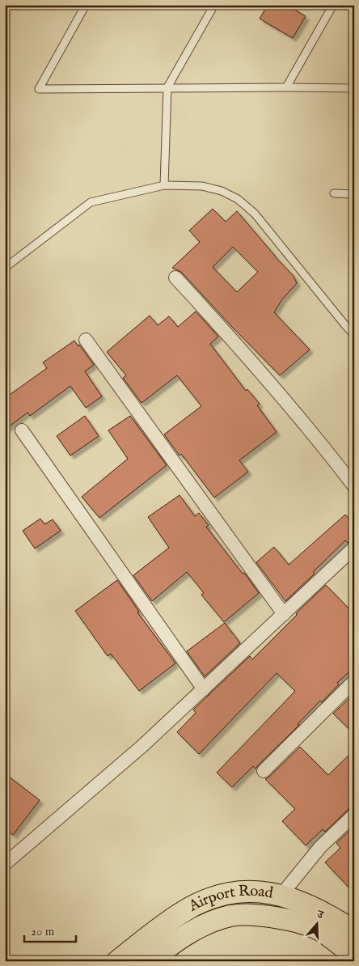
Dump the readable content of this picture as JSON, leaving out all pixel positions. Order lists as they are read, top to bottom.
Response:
{
  "streets": {
    "main road": ["Airport Road"]
  },
  "scale_bar": "20 m",
  "north": "top"
}
